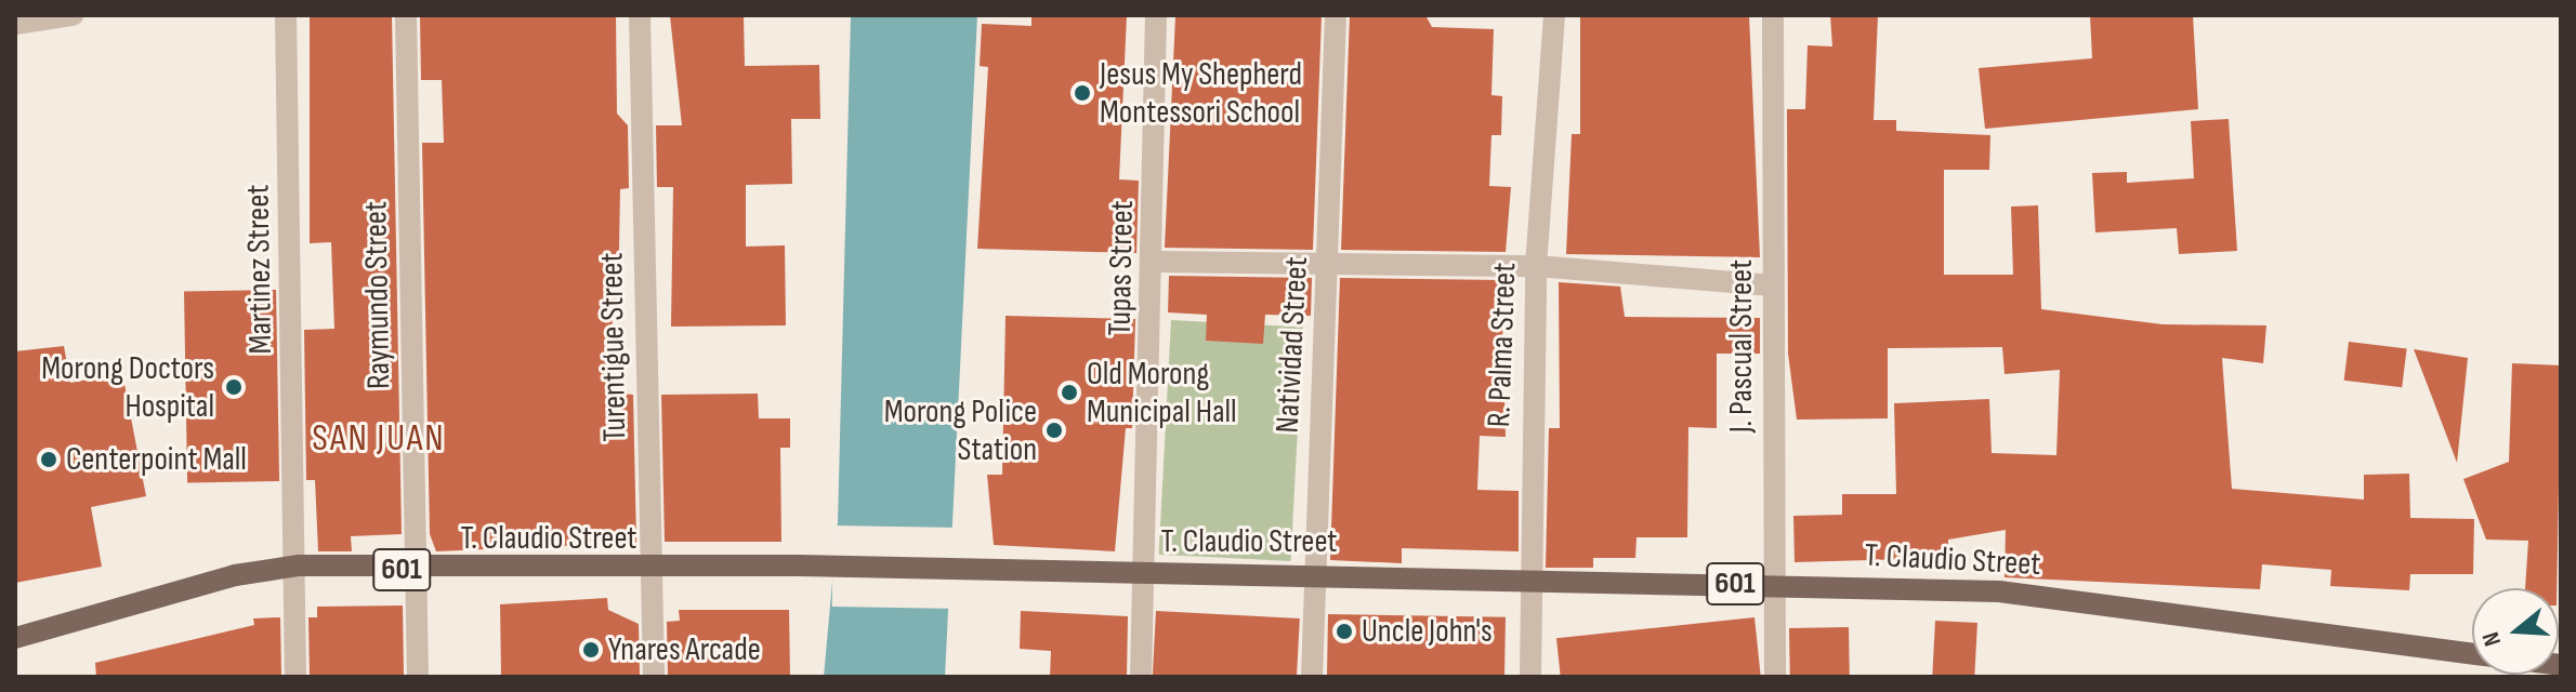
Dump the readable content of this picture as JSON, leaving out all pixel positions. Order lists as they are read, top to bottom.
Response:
{
  "streets": {
    "main road": ["T. Claudio Street", "601"],
    "street": [
      "Tupas Street",
      "Martinez Street",
      "Raymundo Street",
      "Natividad Street",
      "R. Palma Street",
      "J. Pascual Street",
      "Turentigue Street"
    ]
  },
  "crossings": [
    ["Tupas Street", "T. Claudio Street"],
    ["Martinez Street", "T. Claudio Street"],
    ["Raymundo Street", "T. Claudio Street"],
    ["Natividad Street", "T. Claudio Street"],
    ["R. Palma Street", "T. Claudio Street"],
    ["J. Pascual Street", "T. Claudio Street"],
    ["Turentigue Street", "T. Claudio Street"]
  ],
  "districts": ["SAN JUAN"],
  "places": [
    "Jesus My Shepherd Montessori School",
    "Morong Doctors Hospital",
    "Old Morong Municipal Hall",
    "Morong Police Station",
    "Centerpoint Mall",
    "Uncle John's",
    "Ynares Arcade"
  ],
  "north": "left"
}
